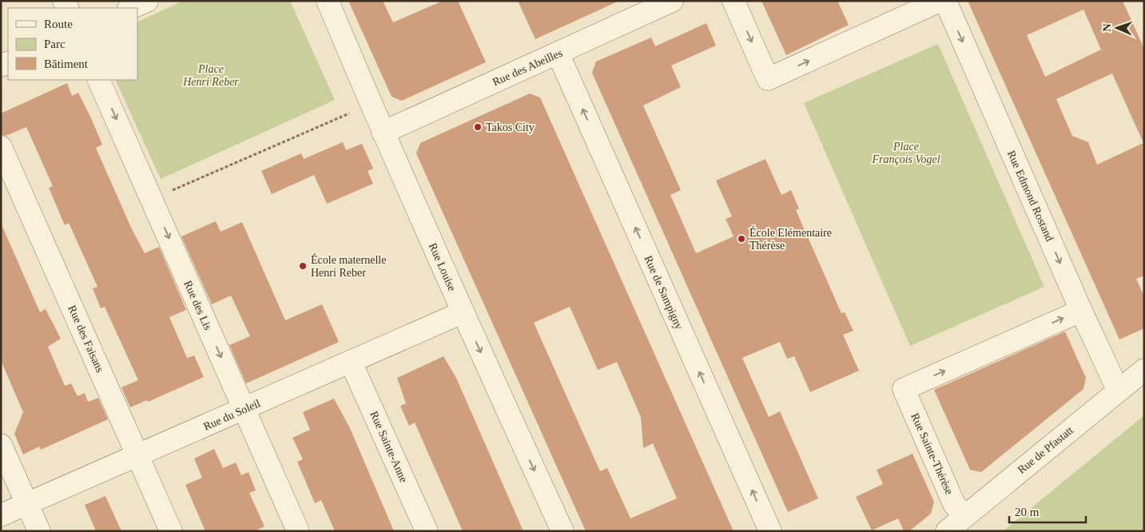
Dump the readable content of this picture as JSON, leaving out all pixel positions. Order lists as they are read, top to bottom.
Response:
{
  "streets": {
    "street": [
      "Rue des Abeilles",
      "Rue Edmond Rostand",
      "Rue Louise",
      "Rue de Sampigny",
      "Rue des Lis",
      "Rue des Faisans",
      "Rue du Soleil",
      "Rue Sainte-Anne",
      "Rue de Pfastatt",
      "Rue Sainte-Thérèse"
    ]
  },
  "crossings": [
    ["Rue des Abeilles", "Rue Louise"],
    ["Rue des Abeilles", "Rue de Sampigny"],
    ["Rue Edmond Rostand", "Rue de Pfastatt"],
    ["Rue Edmond Rostand", "Rue Sainte-Thérèse"],
    ["Rue Louise", "Rue du Soleil"],
    ["Rue des Lis", "Rue du Soleil"],
    ["Rue des Faisans", "Rue du Soleil"],
    ["Rue du Soleil", "Rue Sainte-Anne"],
    ["Rue de Pfastatt", "Rue Sainte-Thérèse"]
  ],
  "one_way": [
    "Rue Edmond Rostand",
    "Rue Louise",
    "Rue de Sampigny",
    "Rue des Lis"
  ],
  "parks": ["Place Henri Reber", "Place François Vogel"],
  "places": ["Takos City", "École Elémentaire Thérèse", "École maternelle Henri Reber"],
  "legend": ["Route", "Parc", "Bâtiment"],
  "scale_bar": "20 m",
  "north": "left"
}
